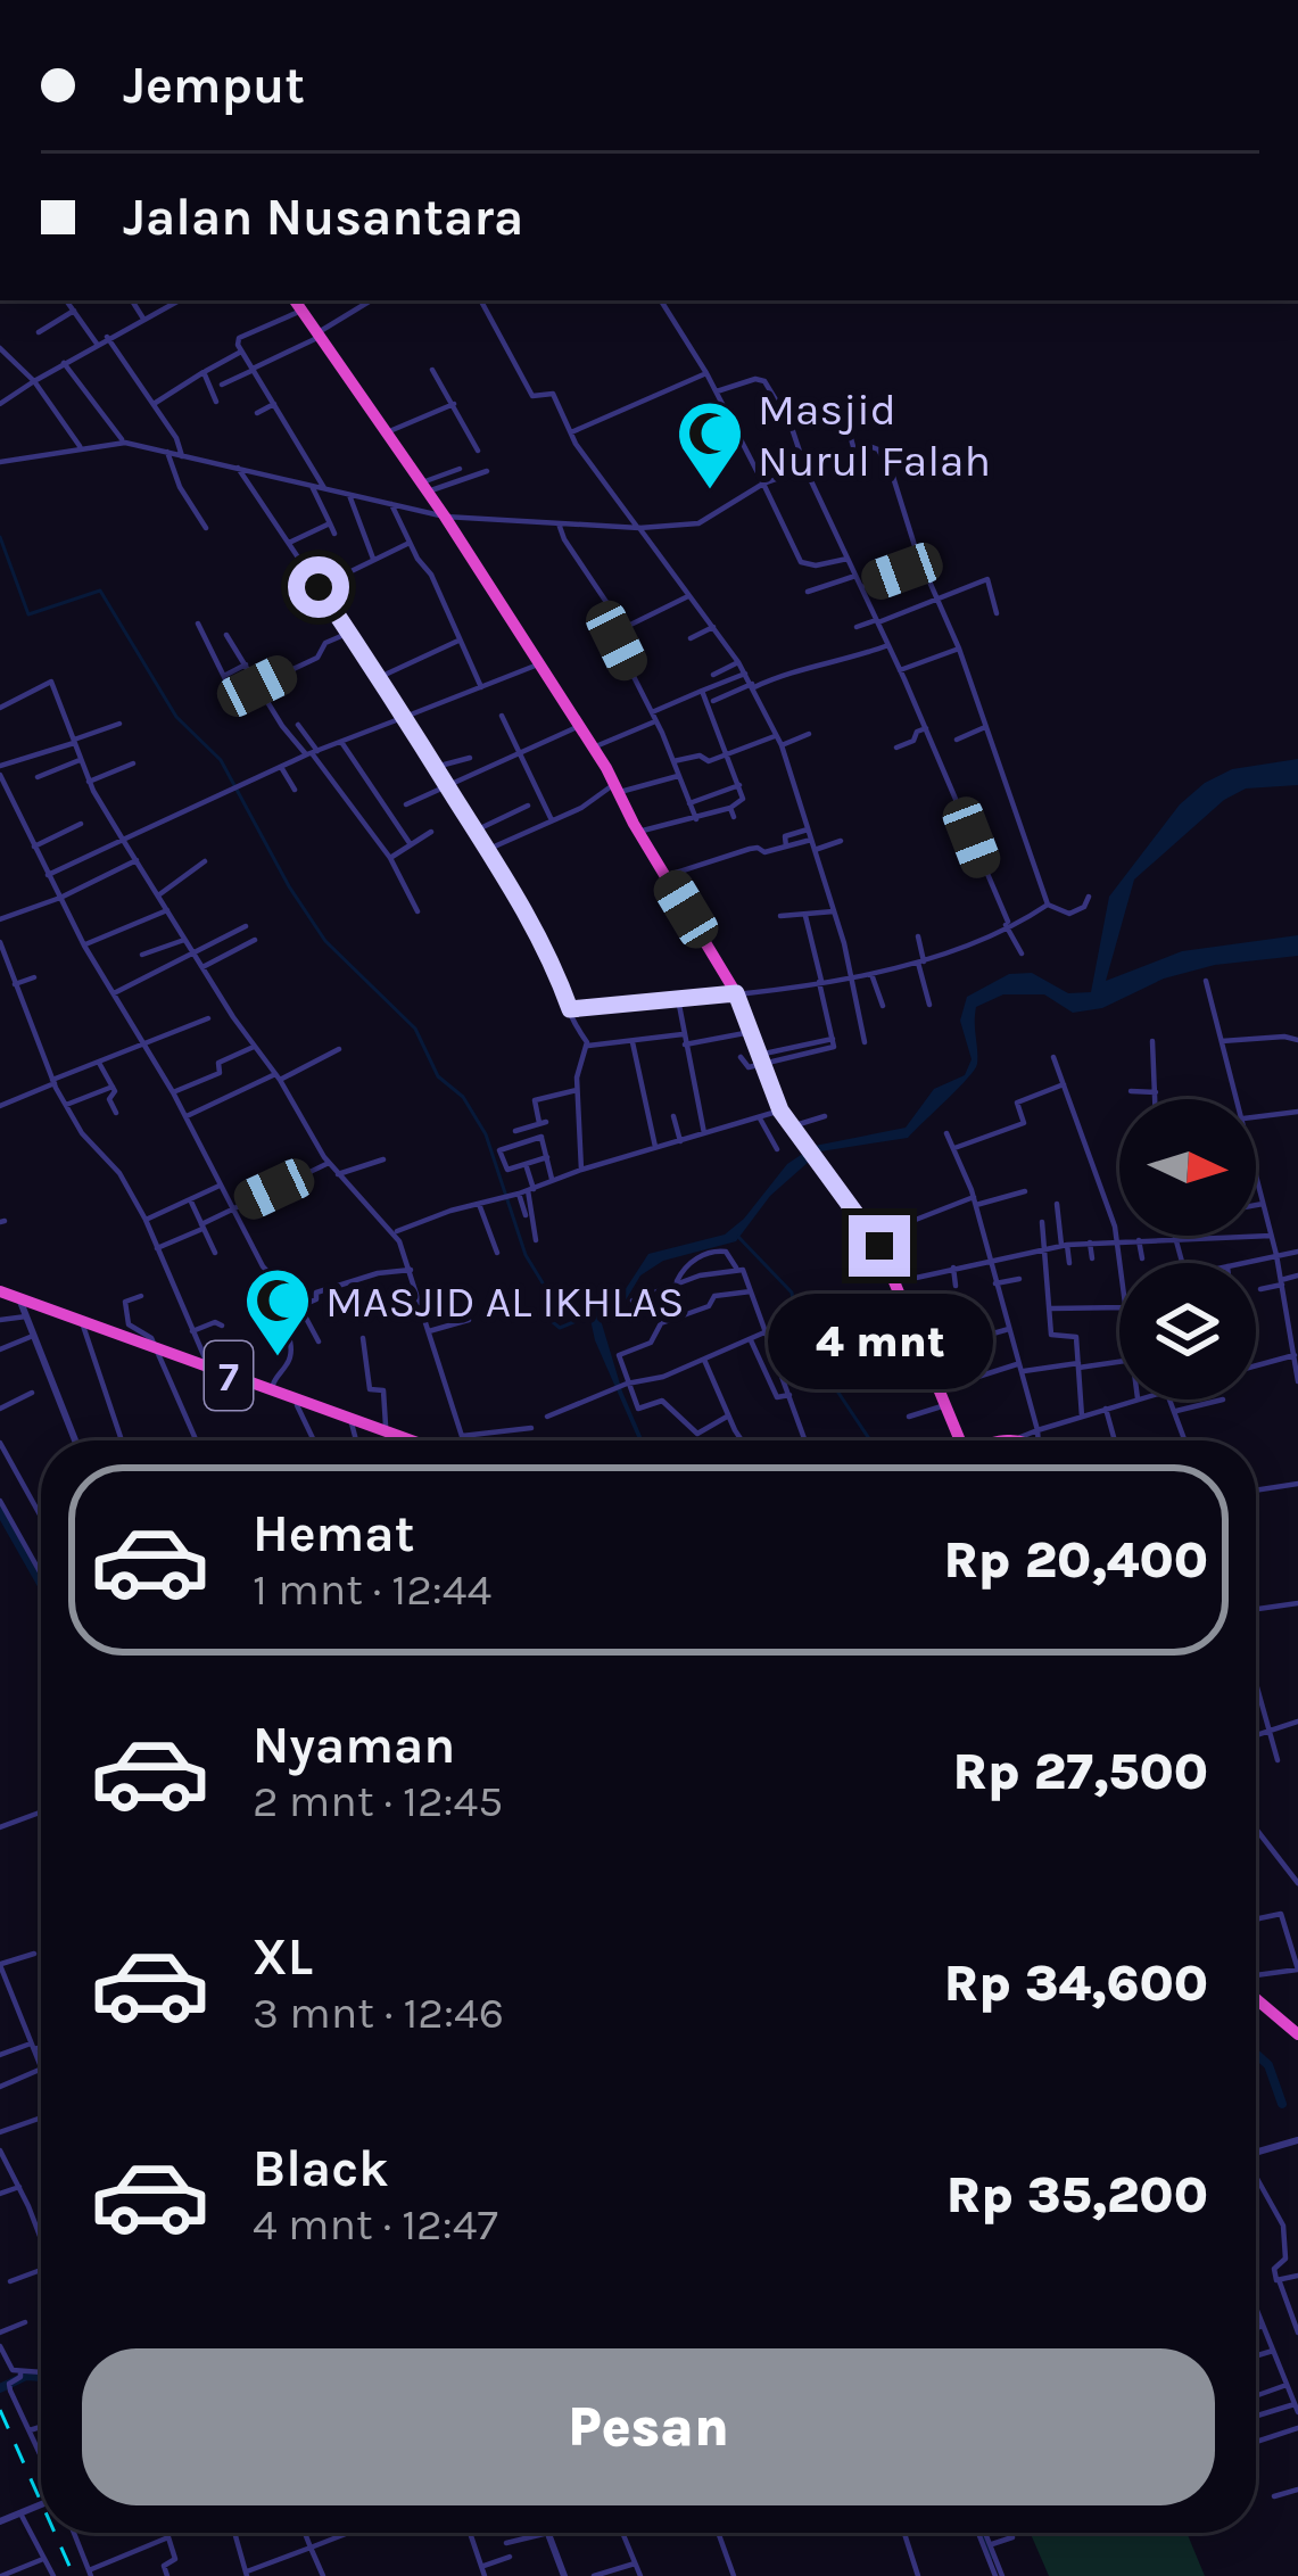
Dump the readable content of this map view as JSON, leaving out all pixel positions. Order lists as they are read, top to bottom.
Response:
{
  "streets": {
    "highway": ["7"]
  },
  "places": {
    "mosque": ["Masjid Nurul Falah", "MASJID AL IKHLAS"]
  },
  "north": "right",
  "page": {
    "banner": ["Jemput", "Jalan Nusantara"],
    "bubble": "4 mnt",
    "list": [
      {
        "name": "Hemat",
        "note": "1 mnt · 12:44",
        "value": "Rp 20,400"
      },
      {
        "name": "Nyaman",
        "note": "2 mnt · 12:45",
        "value": "Rp 27,500"
      },
      {
        "name": "XL",
        "note": "3 mnt · 12:46",
        "value": "Rp 34,600"
      },
      {
        "name": "Black",
        "note": "4 mnt · 12:47",
        "value": "Rp 35,200"
      }
    ],
    "buttons": "Pesan"
  }
}
